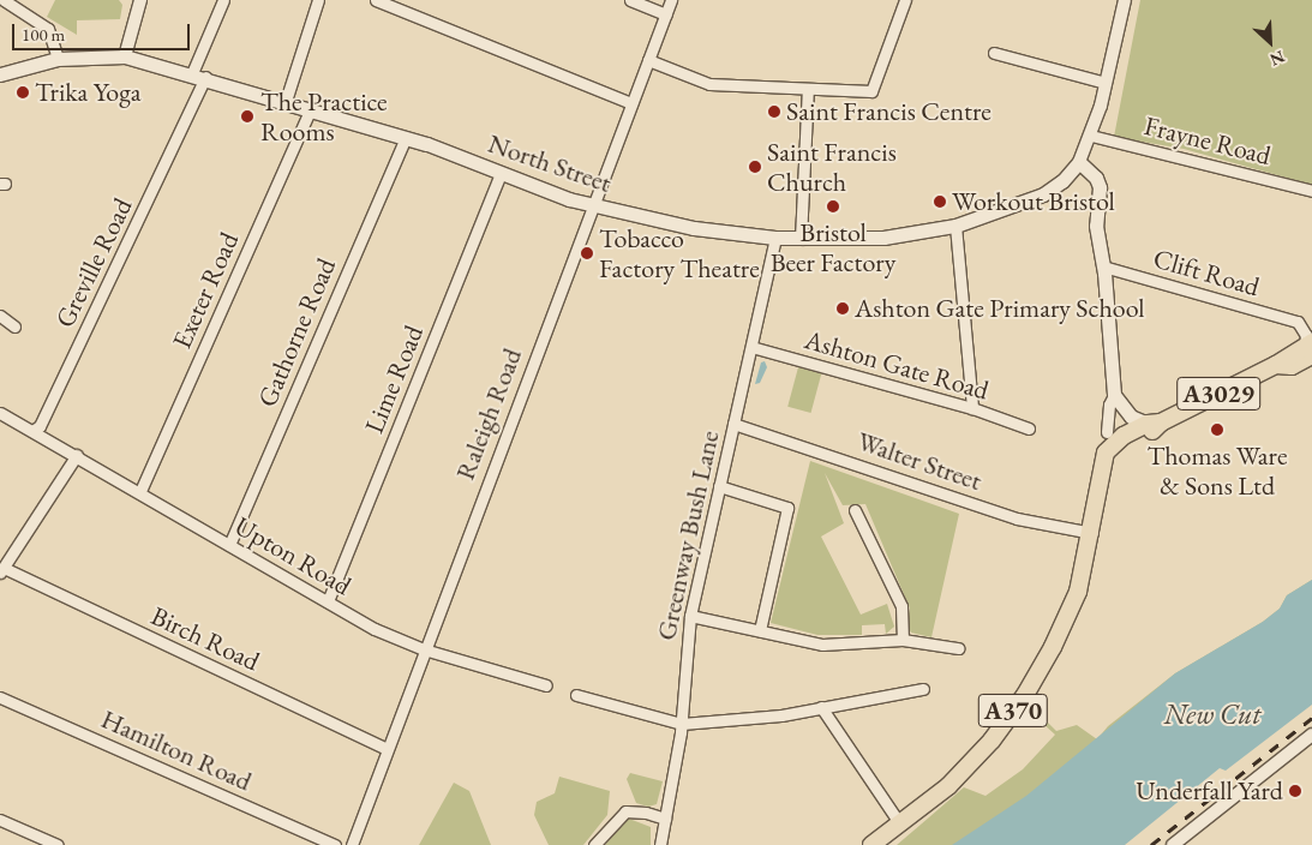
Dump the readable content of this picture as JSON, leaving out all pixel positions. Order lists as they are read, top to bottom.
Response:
{
  "streets": {
    "highway": ["A3029", "A370"],
    "main road": ["North Street"],
    "street": [
      "Frayne Road",
      "Greville Road",
      "Clift Road",
      "Exeter Road",
      "Gathorne Road",
      "Ashton Gate Road",
      "Lime Road",
      "Raleigh Road",
      "Walter Street",
      "Greenway Bush Lane",
      "Upton Road",
      "Birch Road",
      "Hamilton Road"
    ]
  },
  "crossings": [
    ["North Street", "Greville Road"],
    ["North Street", "Exeter Road"],
    ["North Street", "Gathorne Road"],
    ["North Street", "Lime Road"],
    ["North Street", "Raleigh Road"],
    ["North Street", "Greenway Bush Lane"],
    ["Greville Road", "Upton Road"],
    ["Exeter Road", "Upton Road"],
    ["Gathorne Road", "Upton Road"],
    ["Ashton Gate Road", "Greenway Bush Lane"],
    ["Lime Road", "Upton Road"],
    ["A3029", "A370"],
    ["Raleigh Road", "Upton Road"],
    ["Raleigh Road", "Birch Road"],
    ["Walter Street", "Greenway Bush Lane"],
    ["Walter Street", "A370"]
  ],
  "water": ["New Cut"],
  "places": [
    "Trika Yoga",
    "Saint Francis Centre",
    "The Practice Rooms",
    "Saint Francis Church",
    "Workout Bristol",
    "Bristol Beer Factory",
    "Tobacco Factory Theatre",
    "Ashton Gate Primary School",
    "Thomas Ware & Sons Ltd",
    "Underfall Yard"
  ],
  "scale_bar": "100 m",
  "north": "bottom right"
}
